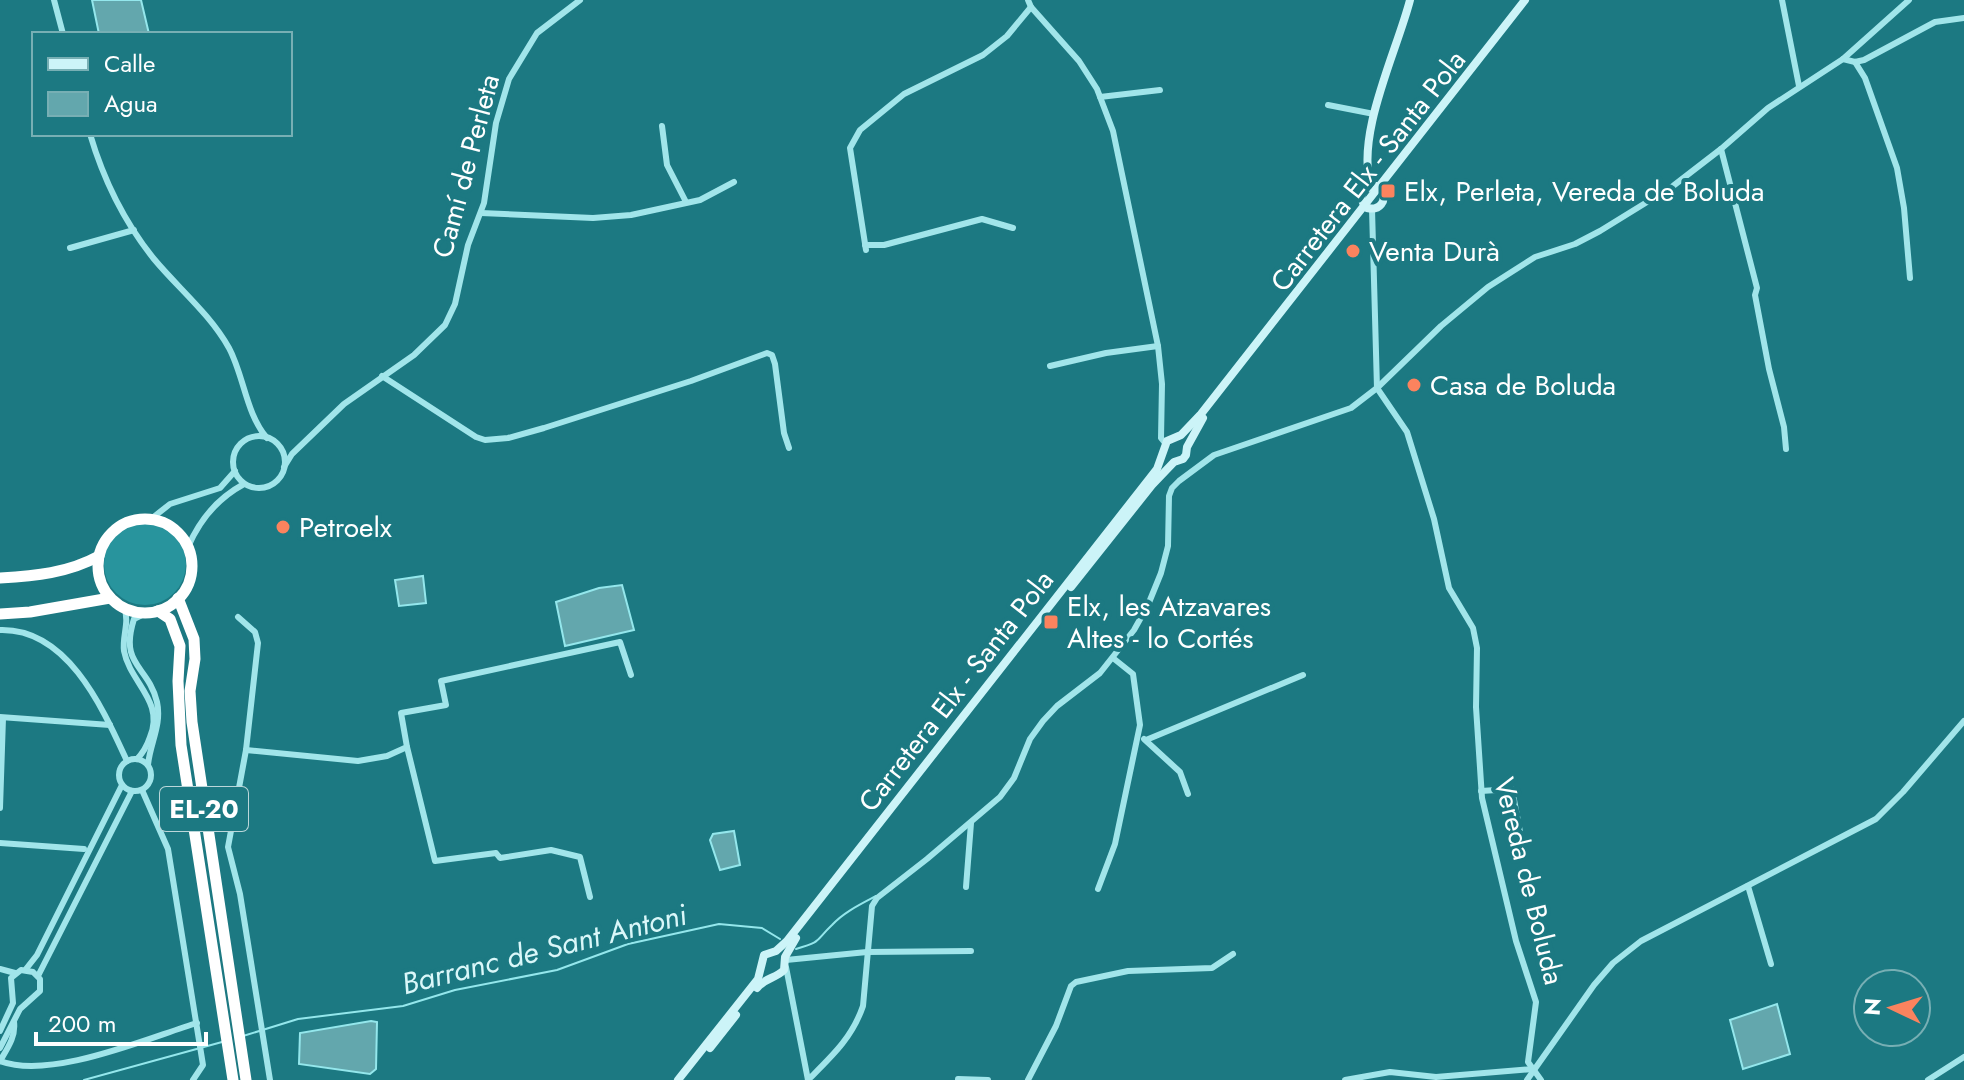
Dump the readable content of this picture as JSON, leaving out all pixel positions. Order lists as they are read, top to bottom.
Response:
{
  "streets": {
    "highway": ["EL-20"],
    "main road": ["Carretera Elx - Santa Pola"],
    "street": ["Camí de Perleta", "Vereda de Boluda"]
  },
  "water": ["Barranc de Sant Antoni"],
  "places": {
    "transit": ["Elx, Perleta, Vereda de Boluda", "Elx, les Atzavares Altes - lo Cortés"],
    "other": ["Venta Durà", "Casa de Boluda", "Petroelx"]
  },
  "legend": ["Calle", "Agua"],
  "scale_bar": "200 m",
  "north": "left"
}
